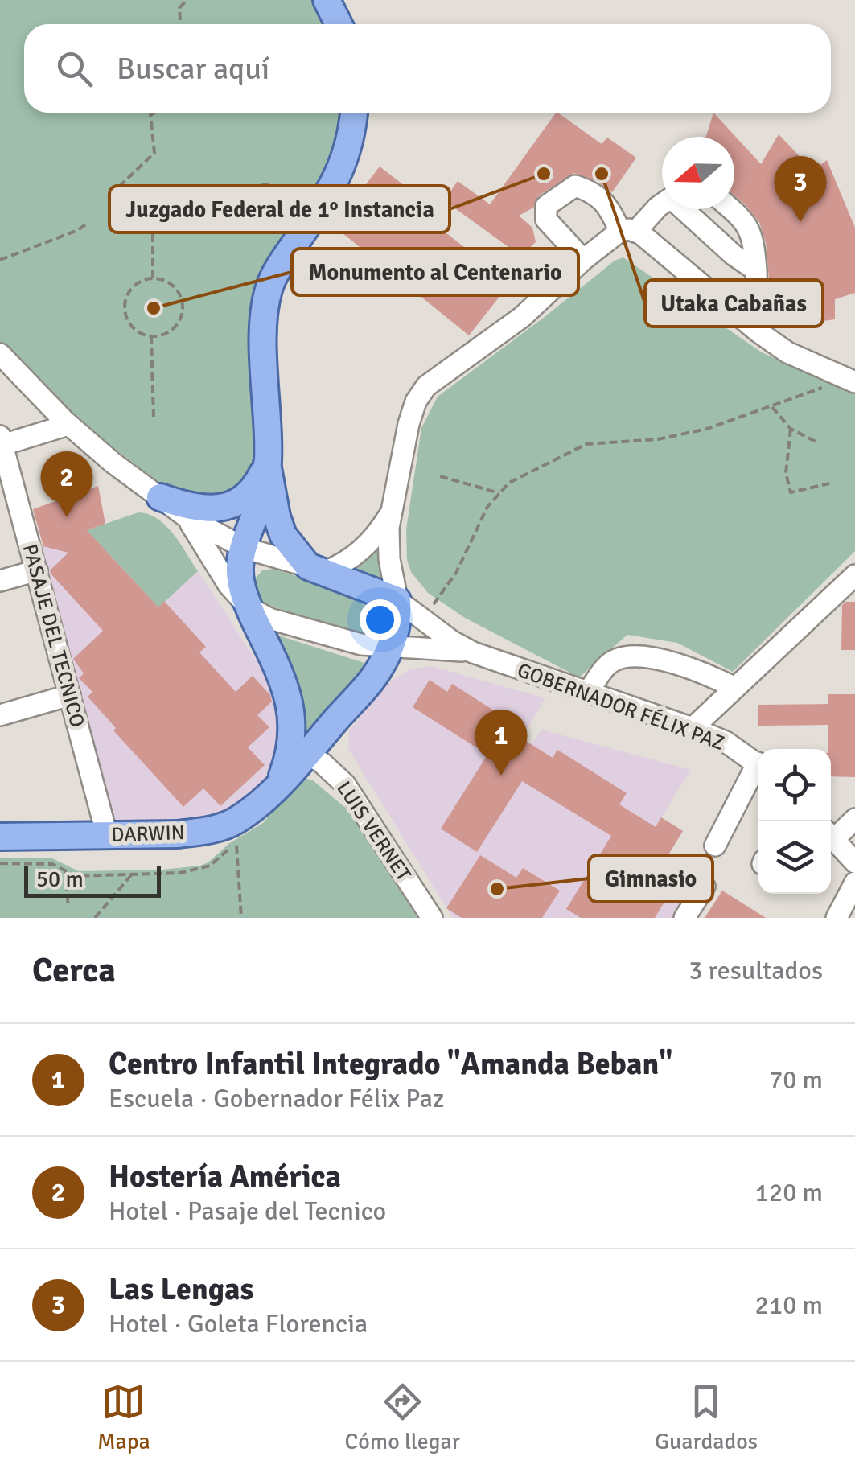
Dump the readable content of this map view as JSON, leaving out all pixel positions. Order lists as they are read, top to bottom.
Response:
{
  "streets": {
    "main road": ["GOBERNADOR FÉLIX PAZ", "DARWIN"],
    "street": ["PASAJE DEL TECNICO", "LUIS VERNET"]
  },
  "crossings": [
    ["PASAJE DEL TECNICO", "DARWIN"],
    ["GOBERNADOR FÉLIX PAZ", "DARWIN"],
    ["LUIS VERNET", "DARWIN"]
  ],
  "places": [
    "Juzgado Federal de 1° Instancia",
    "Utaka Cabañas",
    "Monumento al Centenario",
    "Gimnasio"
  ],
  "scale_bar": "50 m",
  "north": "left",
  "page": {
    "search": "Buscar aquí",
    "pins": ["3", "2", "1"],
    "scale": "50 m",
    "heading": ["Cerca", "3 resultados"],
    "list": [
      {
        "mark": "1",
        "name": "Centro Infantil Integrado \"Amanda Beban\"",
        "note": "Escuela · Gobernador Félix Paz",
        "value": "70 m"
      },
      {
        "mark": "2",
        "name": "Hostería América",
        "note": "Hotel · Pasaje del Tecnico",
        "value": "120 m"
      },
      {
        "mark": "3",
        "name": "Las Lengas",
        "note": "Hotel · Goleta Florencia",
        "value": "210 m"
      }
    ],
    "nav": ["Mapa", "Cómo llegar", "Guardados"]
  }
}
